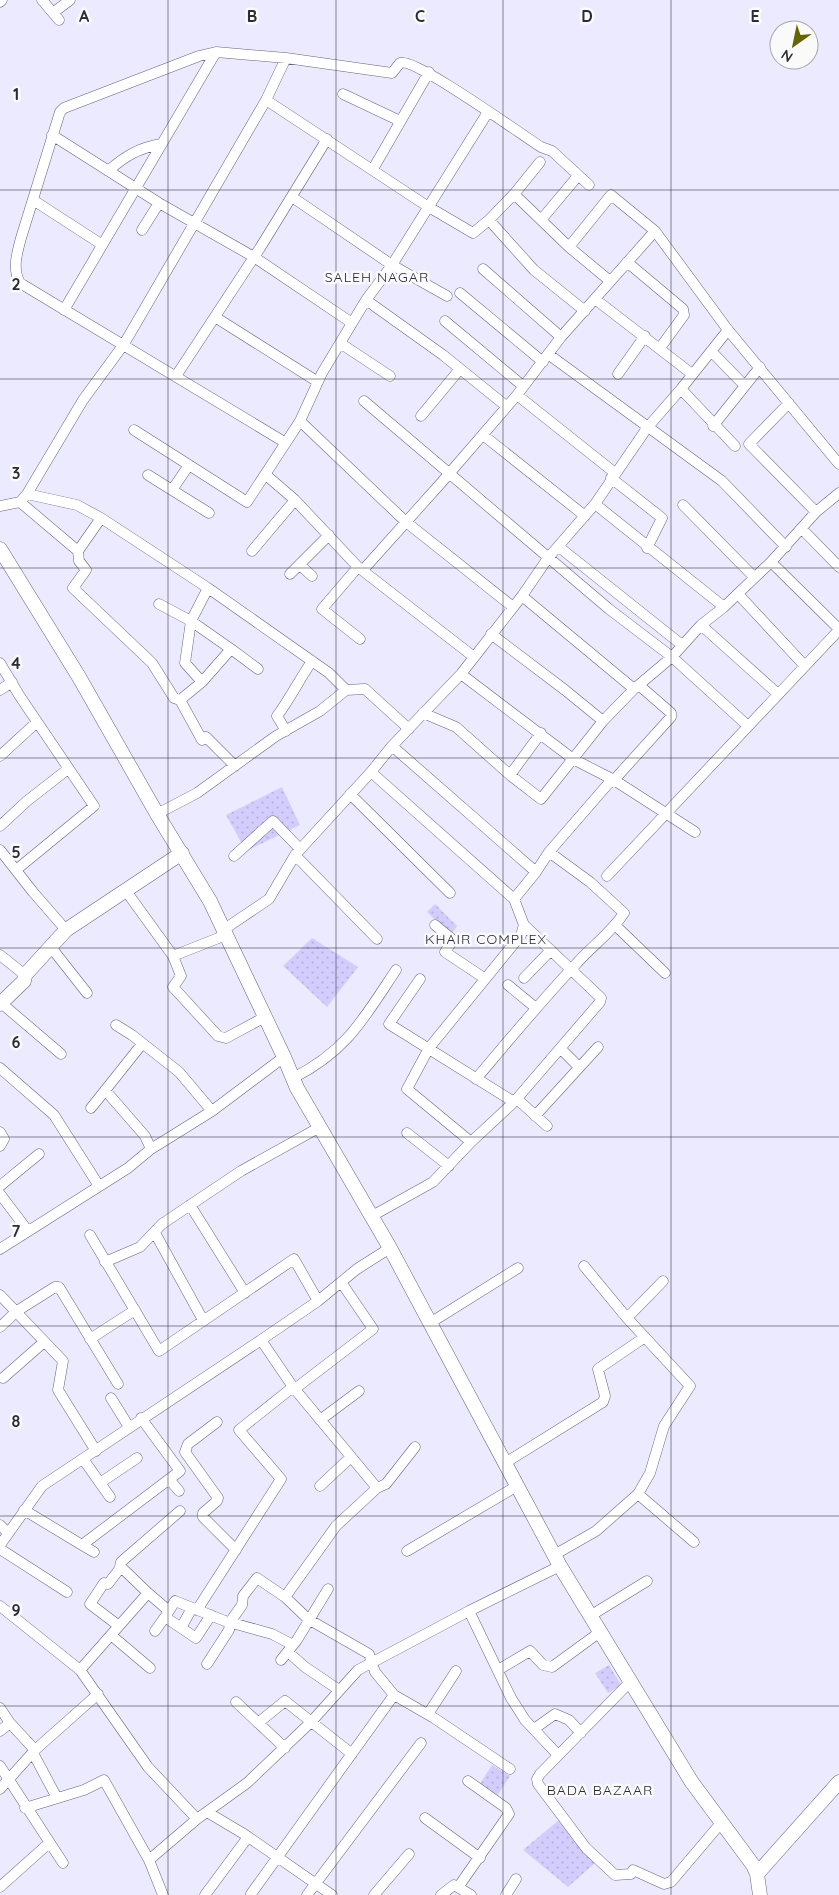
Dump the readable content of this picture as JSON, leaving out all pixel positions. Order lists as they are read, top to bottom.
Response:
{
  "districts": ["SALEH NAGAR", "KHAIR COMPLEX", "BADA BAZAAR"],
  "north": "bottom left",
  "grid": {
    "columns": [
      "A",
      "B",
      "C",
      "D",
      "E"
    ],
    "rows": [
      "1",
      "2",
      "3",
      "4",
      "5",
      "6",
      "7",
      "8",
      "9"
    ]
  }
}
